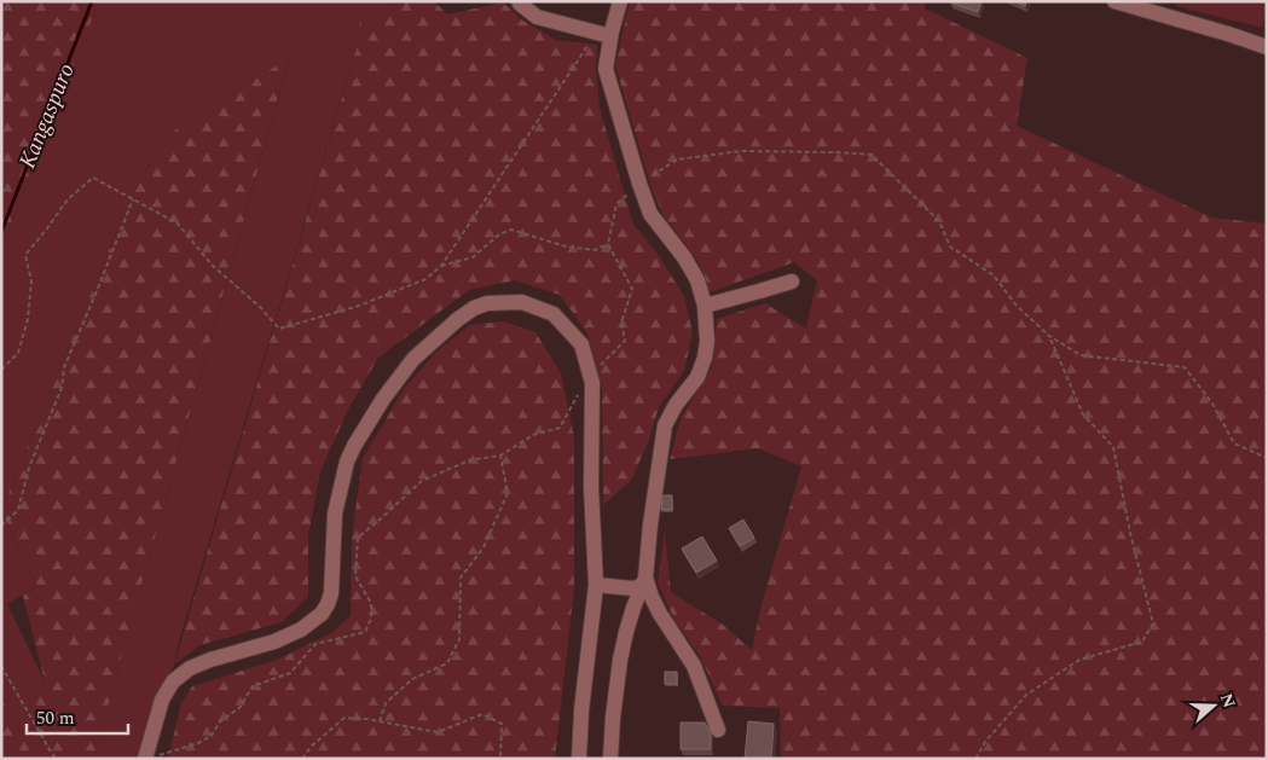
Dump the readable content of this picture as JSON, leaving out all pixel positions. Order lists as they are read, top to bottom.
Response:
{
  "water": ["Kangaspuro"],
  "scale_bar": "50 m",
  "north": "right"
}
